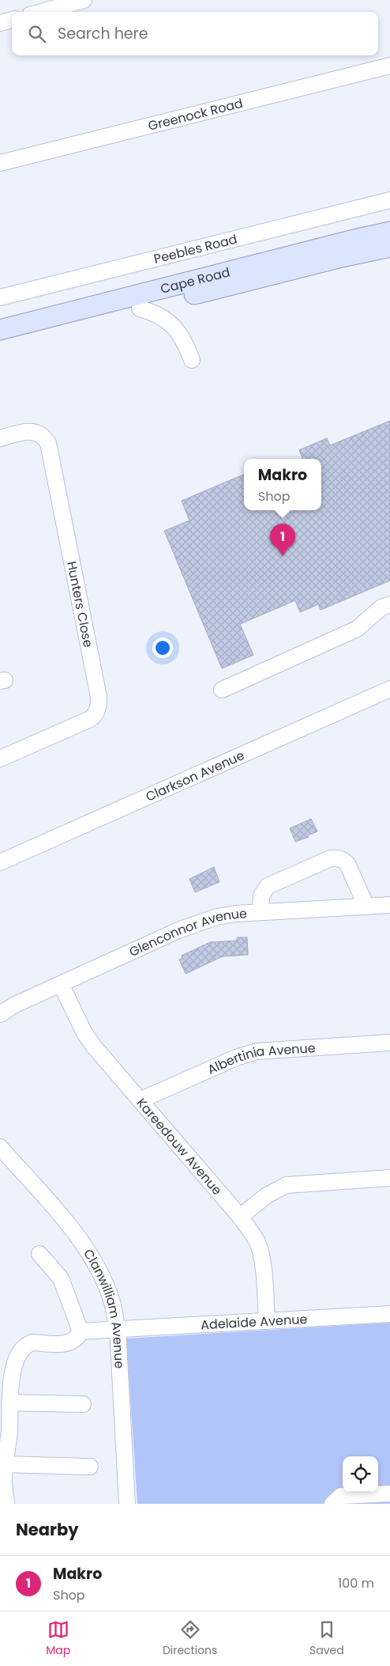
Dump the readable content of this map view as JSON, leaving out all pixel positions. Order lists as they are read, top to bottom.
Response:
{
  "streets": {
    "main road": ["Cape Road"],
    "street": [
      "Greenock Road",
      "Peebles Road",
      "Hunters Close",
      "Clarkson Avenue",
      "Glenconnor Avenue",
      "Albertinia Avenue",
      "Kareedouw Avenue",
      "Clanwilliam Avenue",
      "Adelaide Avenue"
    ]
  },
  "crossings": [
    ["Glenconnor Avenue", "Kareedouw Avenue"],
    ["Albertinia Avenue", "Kareedouw Avenue"],
    ["Kareedouw Avenue", "Adelaide Avenue"],
    ["Clanwilliam Avenue", "Adelaide Avenue"]
  ],
  "page": {
    "search": "Search here",
    "popup": ["Makro", "Shop"],
    "pins": "1",
    "heading": "Nearby",
    "list": [
      {
        "mark": "1",
        "name": "Makro",
        "note": "Shop",
        "value": "100 m"
      }
    ],
    "nav": ["Map", "Directions", "Saved"]
  }
}
